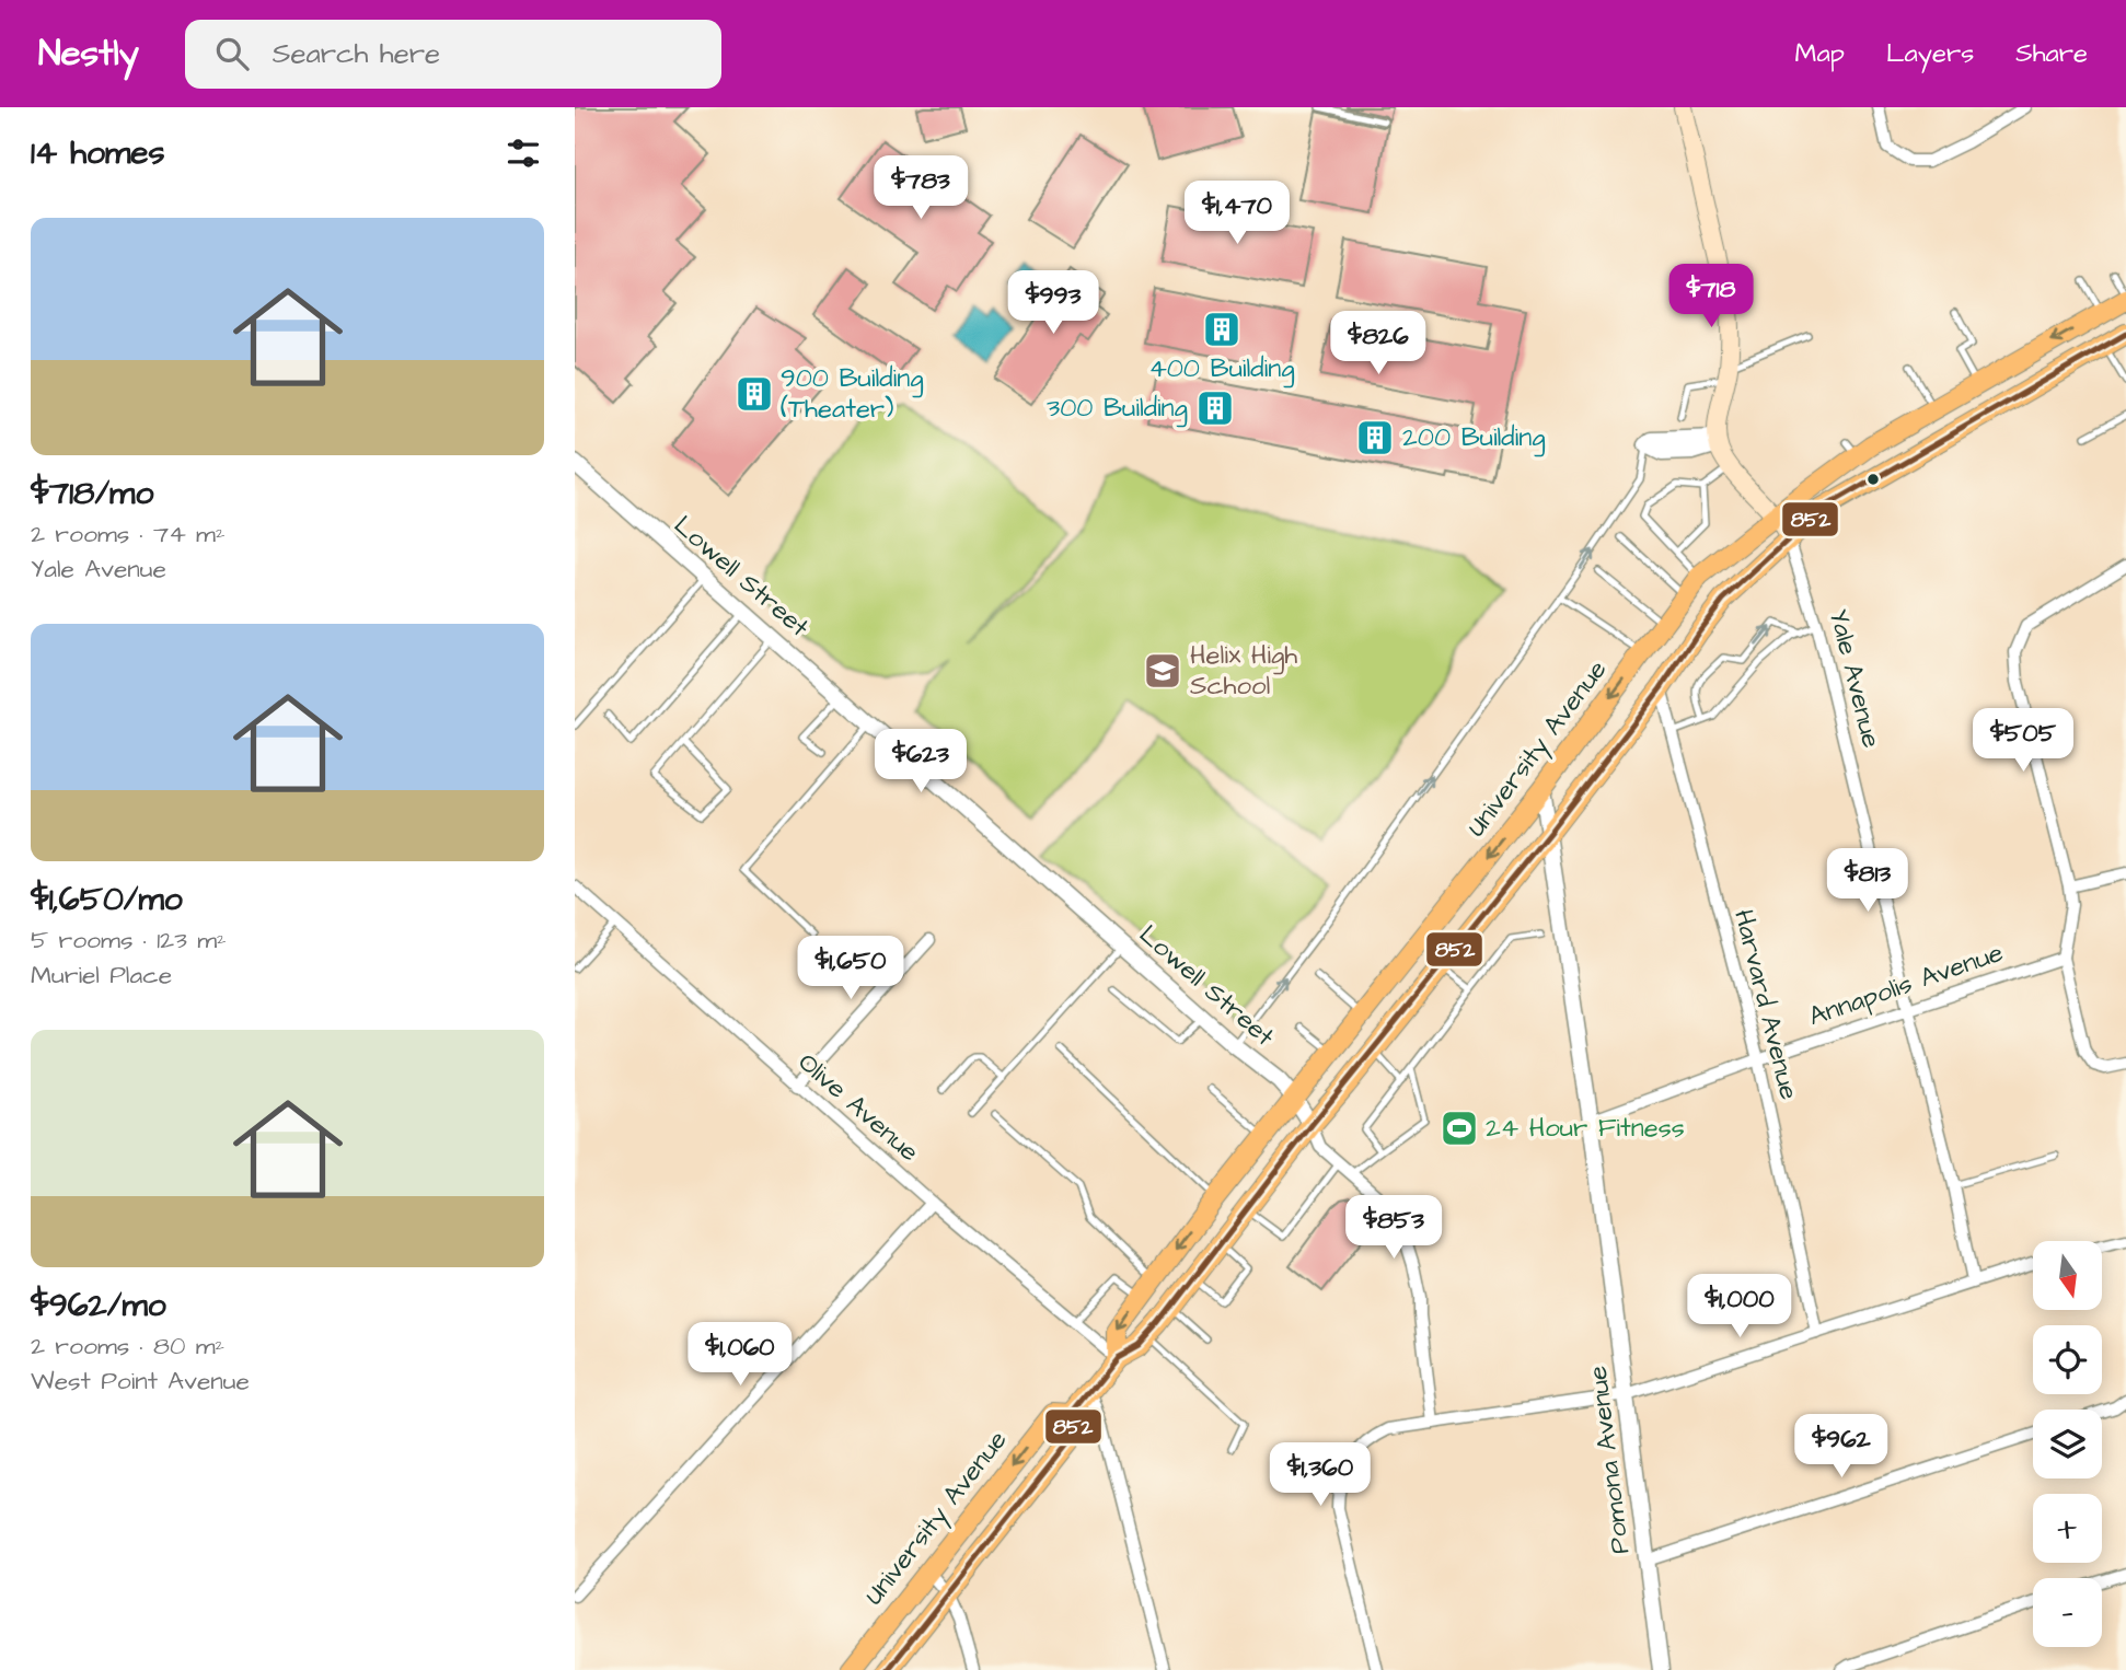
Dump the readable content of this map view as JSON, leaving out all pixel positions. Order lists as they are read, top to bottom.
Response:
{
  "streets": {
    "main road": ["Yale Avenue", "University Avenue"],
    "street": [
      "Lowell Street",
      "Annapolis Avenue",
      "Harvard Avenue",
      "Olive Avenue",
      "Pomona Avenue"
    ]
  },
  "crossings": [
    ["Lowell Street", "University Avenue"],
    ["Yale Avenue", "University Avenue"],
    ["Yale Avenue", "Annapolis Avenue"],
    ["University Avenue", "Harvard Avenue"],
    ["University Avenue", "Olive Avenue"],
    ["University Avenue", "Pomona Avenue"],
    ["Annapolis Avenue", "Harvard Avenue"],
    ["Annapolis Avenue", "Pomona Avenue"]
  ],
  "places": {
    "building": [
      "400 Building",
      "900 Building (Theater)",
      "300 Building",
      "200 Building"
    ],
    "school or university": ["Helix High School"],
    "sports": ["24 Hour Fitness"]
  },
  "lines": ["transit line 852"],
  "north": "bottom",
  "page": {
    "header": "Nestly",
    "search": "Search here",
    "nav": ["Map", "Layers", "Share"],
    "heading": "14 homes",
    "price": [
      "$783",
      "$1,470",
      "$718",
      "$993",
      "$826",
      "$505",
      "$623",
      "$813",
      "$1,650",
      "$853",
      "$1,000",
      "$1,060",
      "$962",
      "$1,360"
    ],
    "list": [
      {
        "name": "$718/mo",
        "note": "2 rooms · 74 m² · Yale Avenue"
      },
      {
        "name": "$1,650/mo",
        "note": "5 rooms · 123 m² · Muriel Place"
      },
      {
        "name": "$962/mo",
        "note": "2 rooms · 80 m² · West Point Avenue"
      }
    ],
    "map_buttons": ["+", "−"]
  }
}
